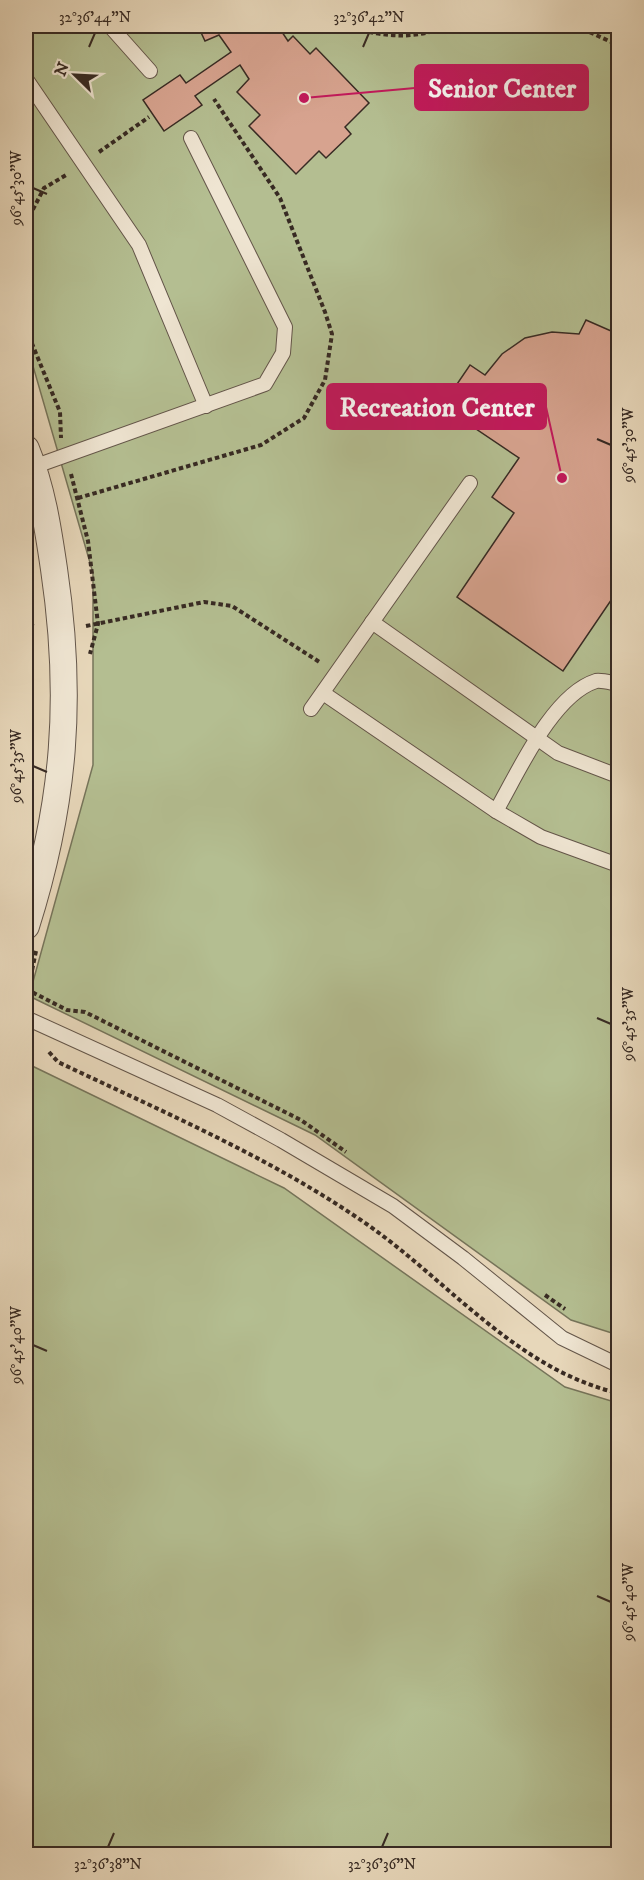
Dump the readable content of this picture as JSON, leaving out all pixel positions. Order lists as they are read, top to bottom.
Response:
{
  "places": ["Senior Center", "Recreation Center"],
  "north": "top left",
  "coordinates": [
    "32°36'44\"N",
    "32°36'42\"N",
    "96°45'30\"W",
    "96°45'35\"W",
    "96°45'40\"W",
    "32°36'38\"N",
    "32°36'36\"N"
  ]
}
